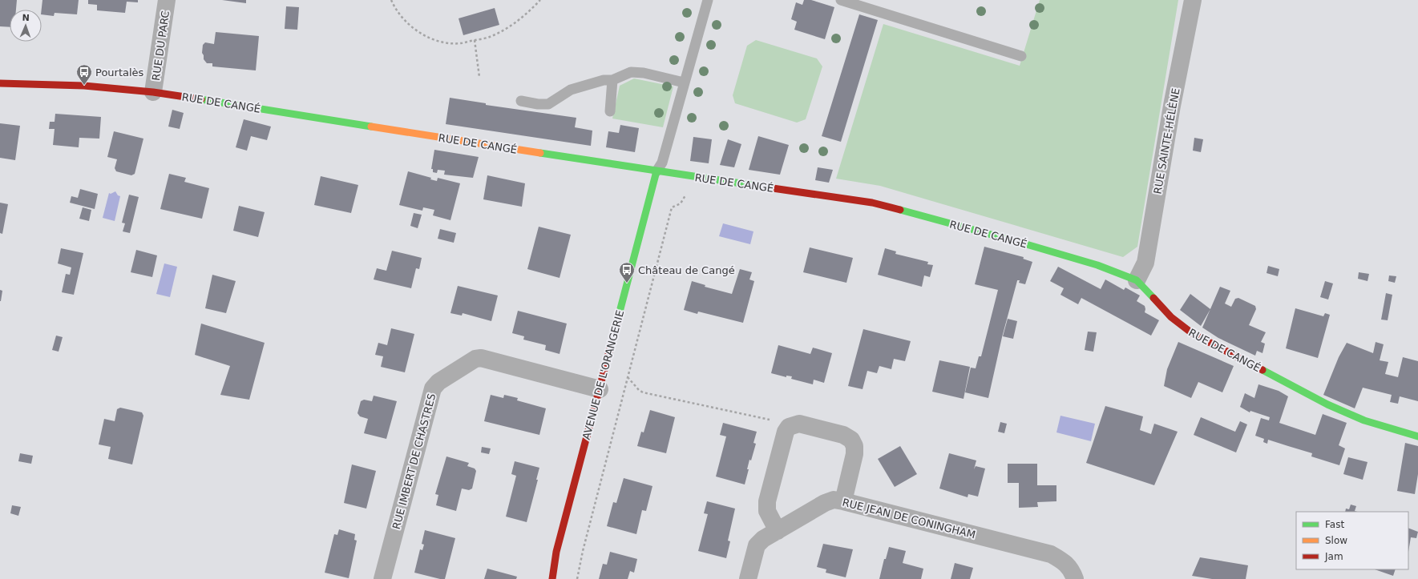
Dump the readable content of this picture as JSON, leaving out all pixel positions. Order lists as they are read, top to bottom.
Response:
{
  "streets": {
    "street": [
      "RUE DU PARC",
      "RUE DE CANGÉ",
      "RUE SAINTE-HÉLÈNE",
      "AVENUE DE L'ORANGERIE",
      "RUE IMBERT DE CHASTRES",
      "RUE JEAN DE CONINGHAM"
    ]
  },
  "crossings": [
    ["RUE DU PARC", "RUE DE CANGÉ"],
    ["RUE DE CANGÉ", "RUE SAINTE-HÉLÈNE"],
    ["RUE DE CANGÉ", "AVENUE DE L'ORANGERIE"],
    ["AVENUE DE L'ORANGERIE", "RUE IMBERT DE CHASTRES"]
  ],
  "places": {
    "bus stop": ["Pourtalès", "Château de Cangé"]
  },
  "legend": ["Fast", "Slow", "Jam"],
  "north": "top"
}
